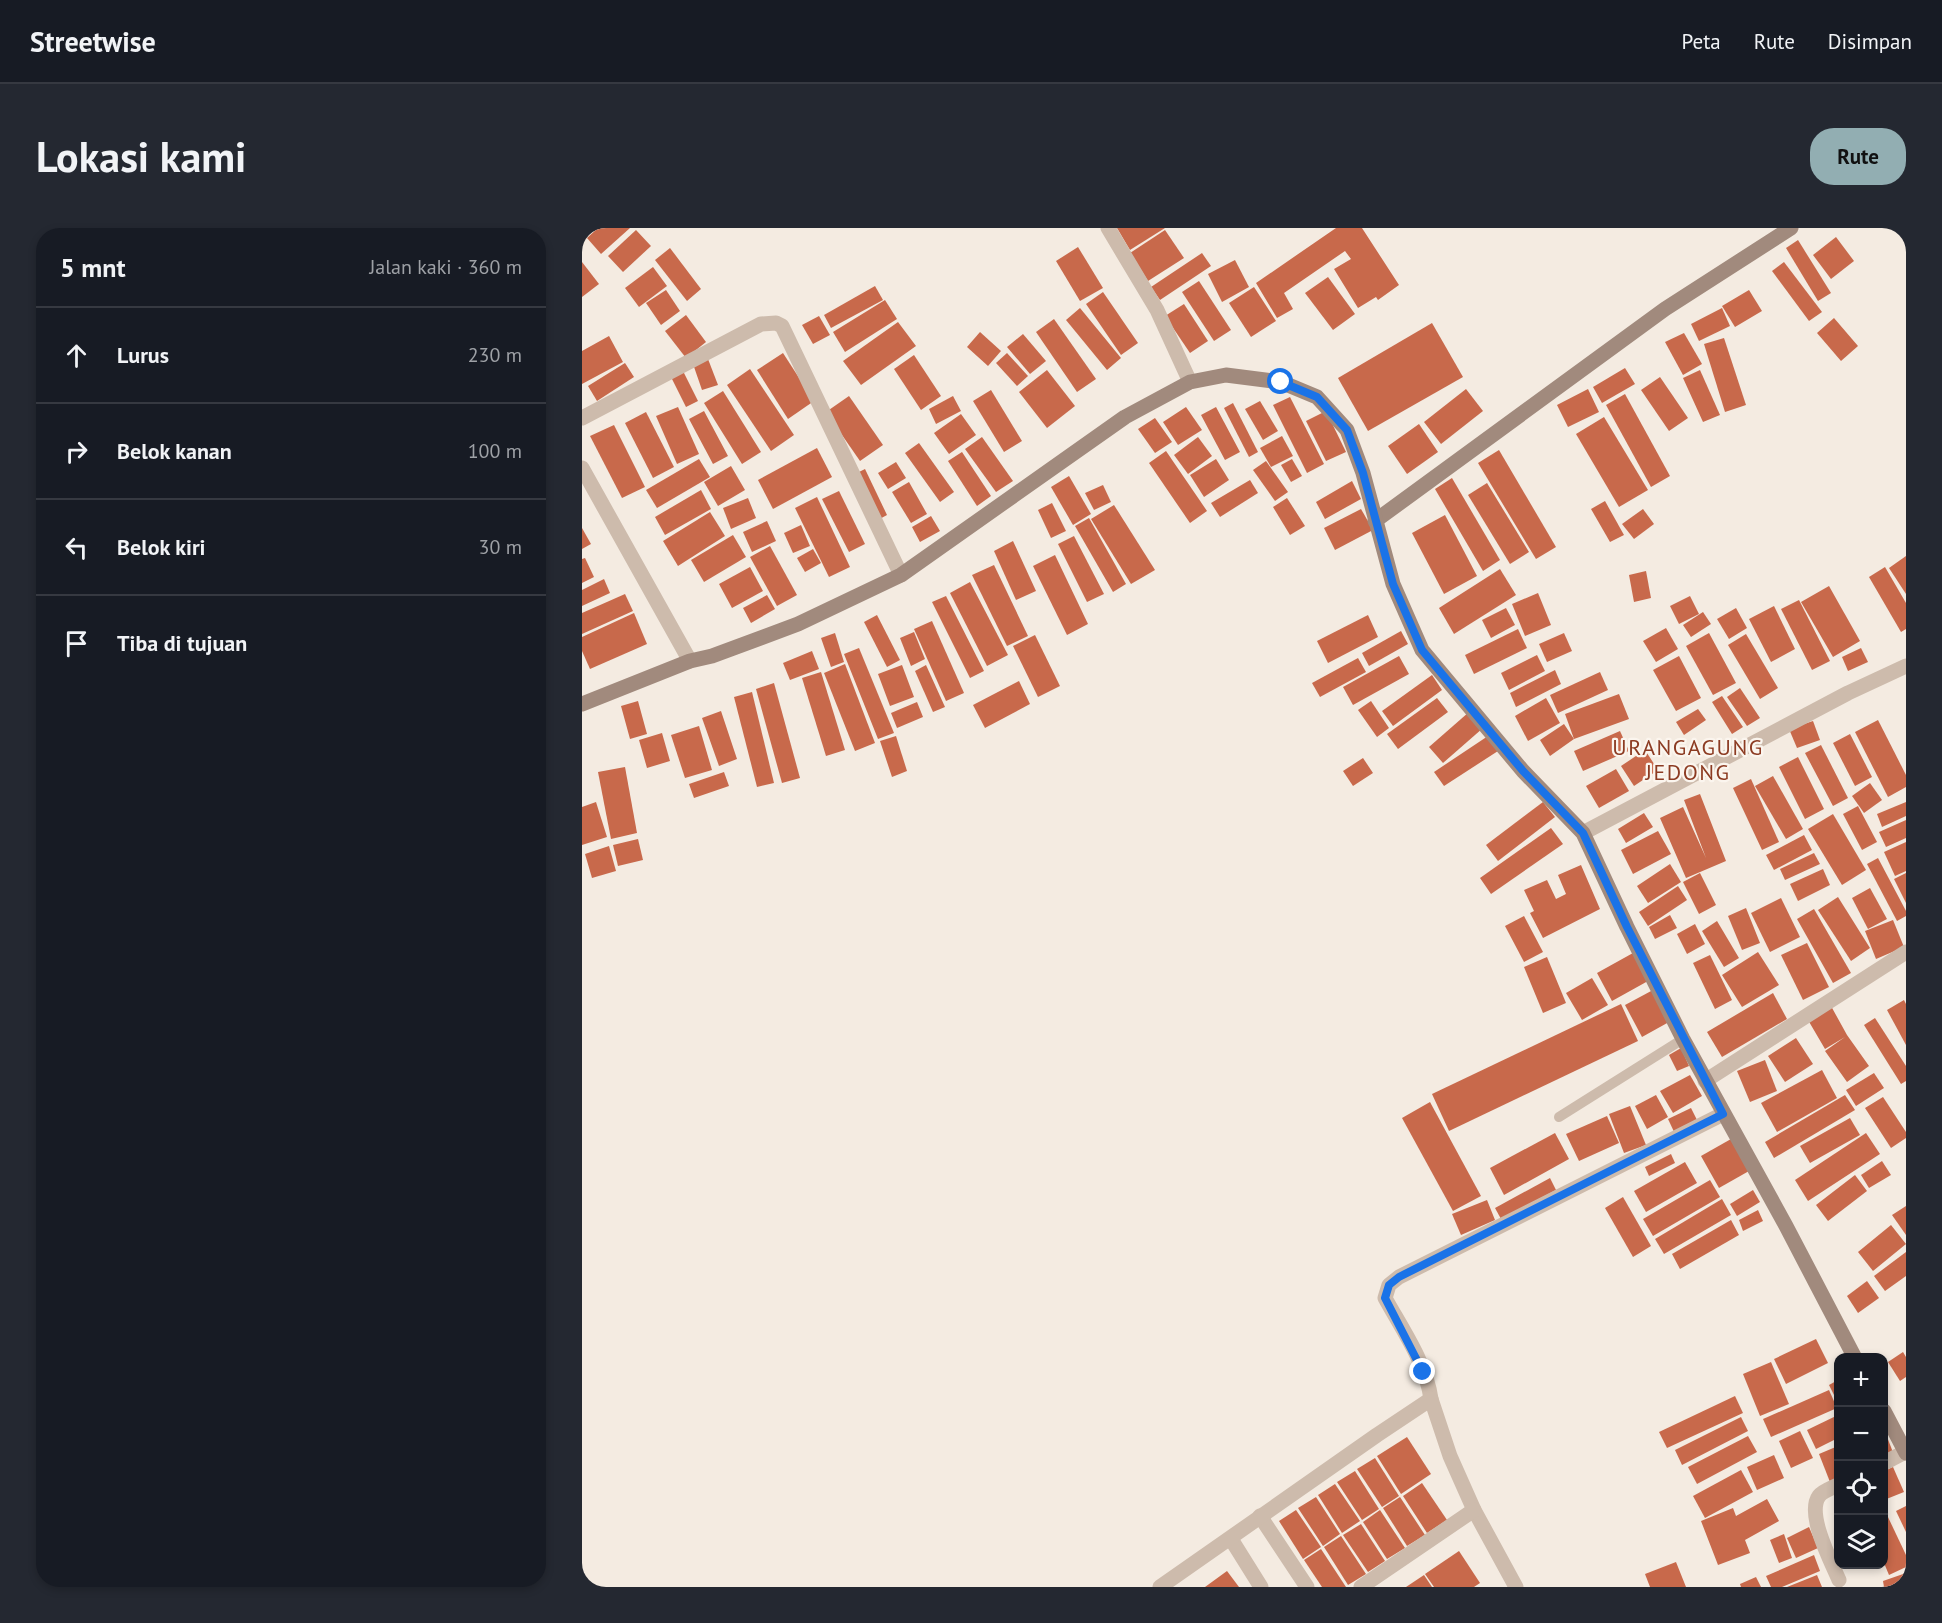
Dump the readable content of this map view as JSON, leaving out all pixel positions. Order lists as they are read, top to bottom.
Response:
{
  "districts": ["URANGAGUNG JEDONG"],
  "page": {
    "header": "Streetwise",
    "nav": ["Peta", "Rute", "Disimpan"],
    "buttons": "Rute",
    "title": "Lokasi kami",
    "heading": ["5 mnt", "Jalan kaki · 360 m"],
    "list": [
      ["Lurus", "230 m"],
      ["Belok kanan", "100 m"],
      ["Belok kiri", "30 m"],
      "Tiba di tujuan"
    ],
    "map_buttons": ["+", "−"]
  }
}
